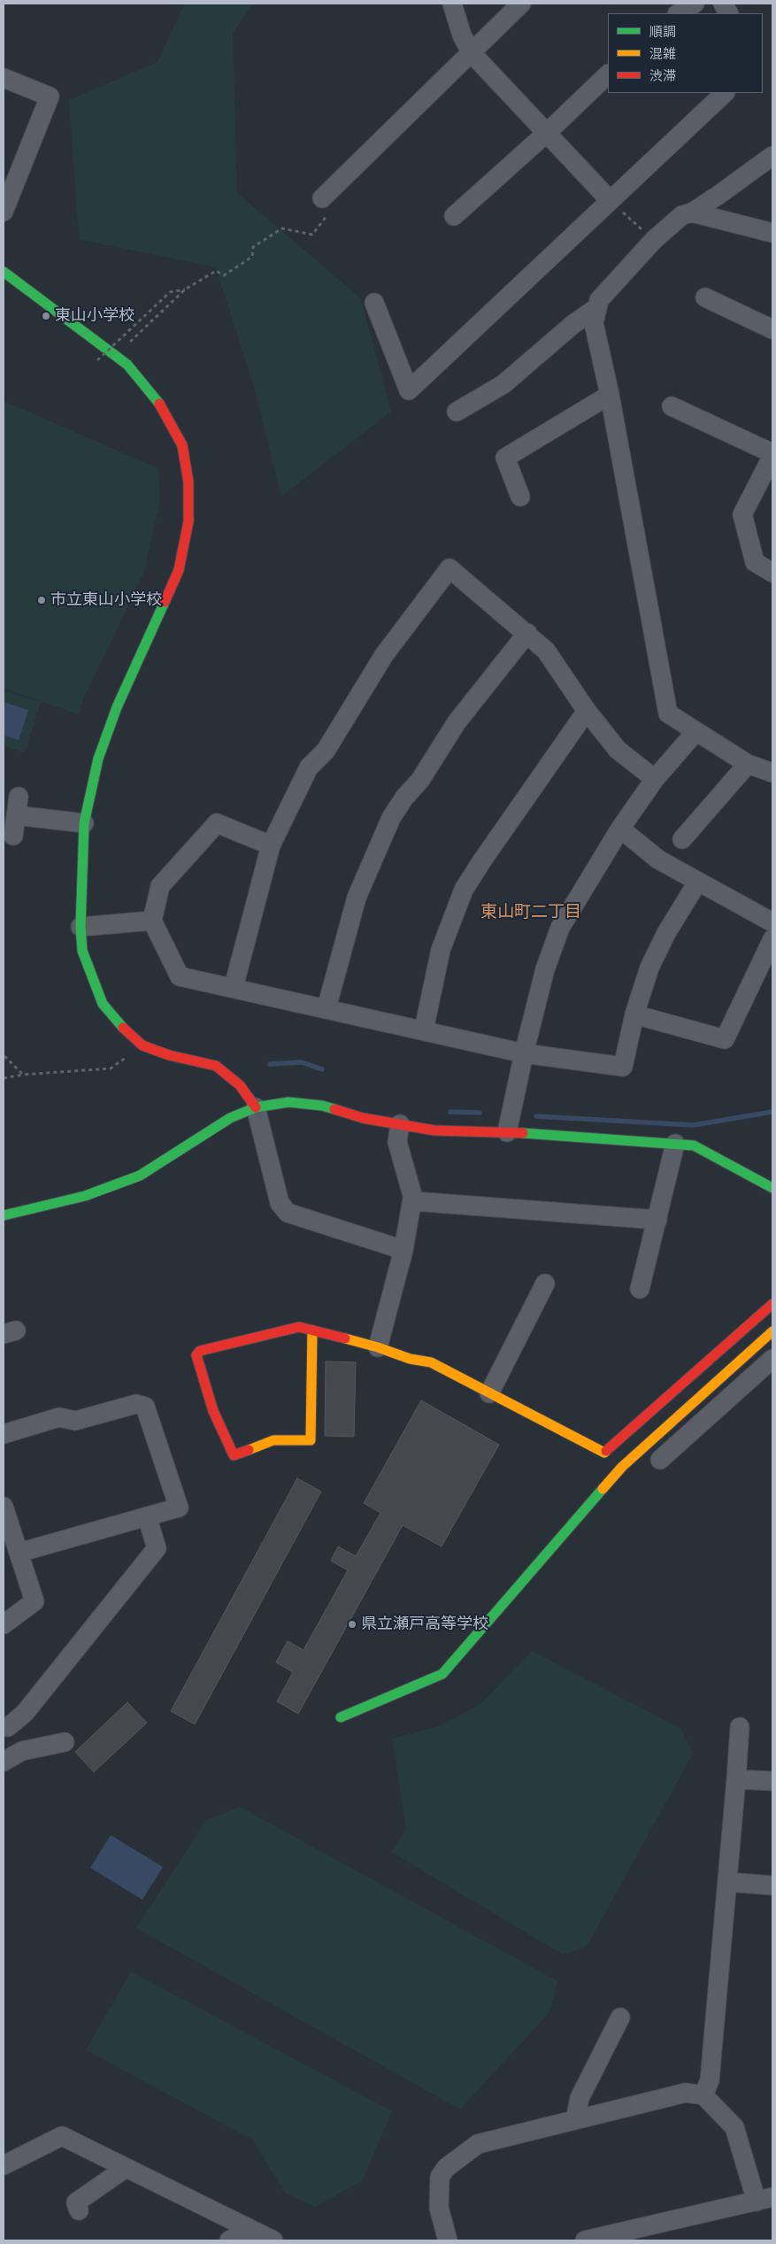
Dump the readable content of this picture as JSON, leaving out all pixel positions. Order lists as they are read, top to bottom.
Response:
{
  "districts": ["東山町二丁目"],
  "places": ["東山小学校", "市立東山小学校", "県立瀬戸高等学校"],
  "legend": ["順調", "混雑", "渋滞"]
}
